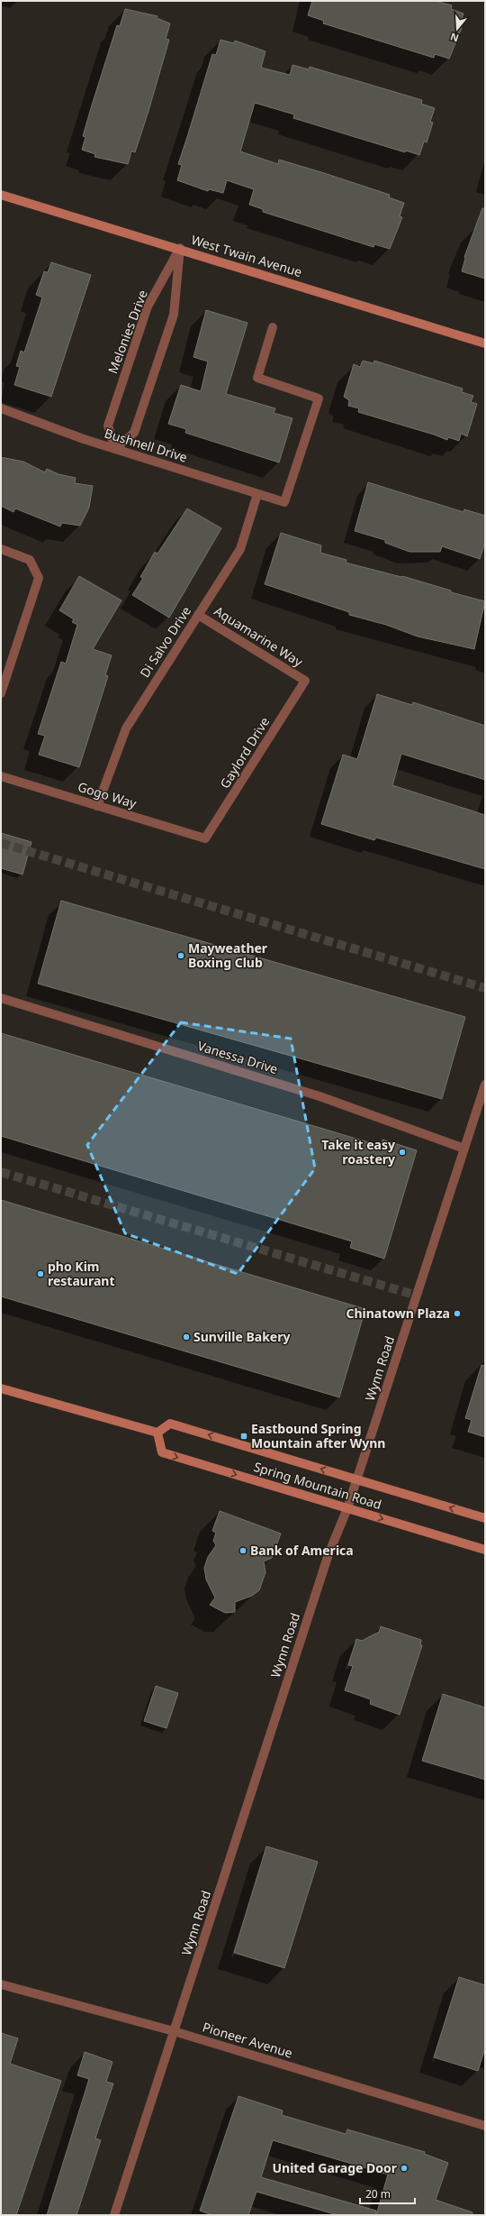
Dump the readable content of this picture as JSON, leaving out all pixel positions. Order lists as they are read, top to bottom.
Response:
{
  "streets": {
    "main road": ["West Twain Avenue", "Spring Mountain Road"],
    "street": [
      "Melonies Drive",
      "Bushnell Drive",
      "Aquamarine Way",
      "Di Salvo Drive",
      "Gaylord Drive",
      "Gogo Way",
      "Vanessa Drive",
      "Wynn Road",
      "Pioneer Avenue"
    ]
  },
  "crossings": [
    ["West Twain Avenue", "Melonies Drive"],
    ["Melonies Drive", "Bushnell Drive"],
    ["Bushnell Drive", "Di Salvo Drive"],
    ["Aquamarine Way", "Di Salvo Drive"],
    ["Aquamarine Way", "Gaylord Drive"],
    ["Di Salvo Drive", "Gogo Way"],
    ["Gaylord Drive", "Gogo Way"],
    ["Vanessa Drive", "Wynn Road"],
    ["Wynn Road", "Spring Mountain Road"],
    ["Wynn Road", "Pioneer Avenue"]
  ],
  "places": {
    "other": [
      "Mayweather Boxing Club",
      "Take it easy roastery",
      "pho Kim restaurant",
      "Chinatown Plaza",
      "Sunville Bakery",
      "Bank of America",
      "United Garage Door"
    ],
    "transit": ["Eastbound Spring Mountain after Wynn"]
  },
  "scale_bar": "20 m",
  "north": "bottom"
}
